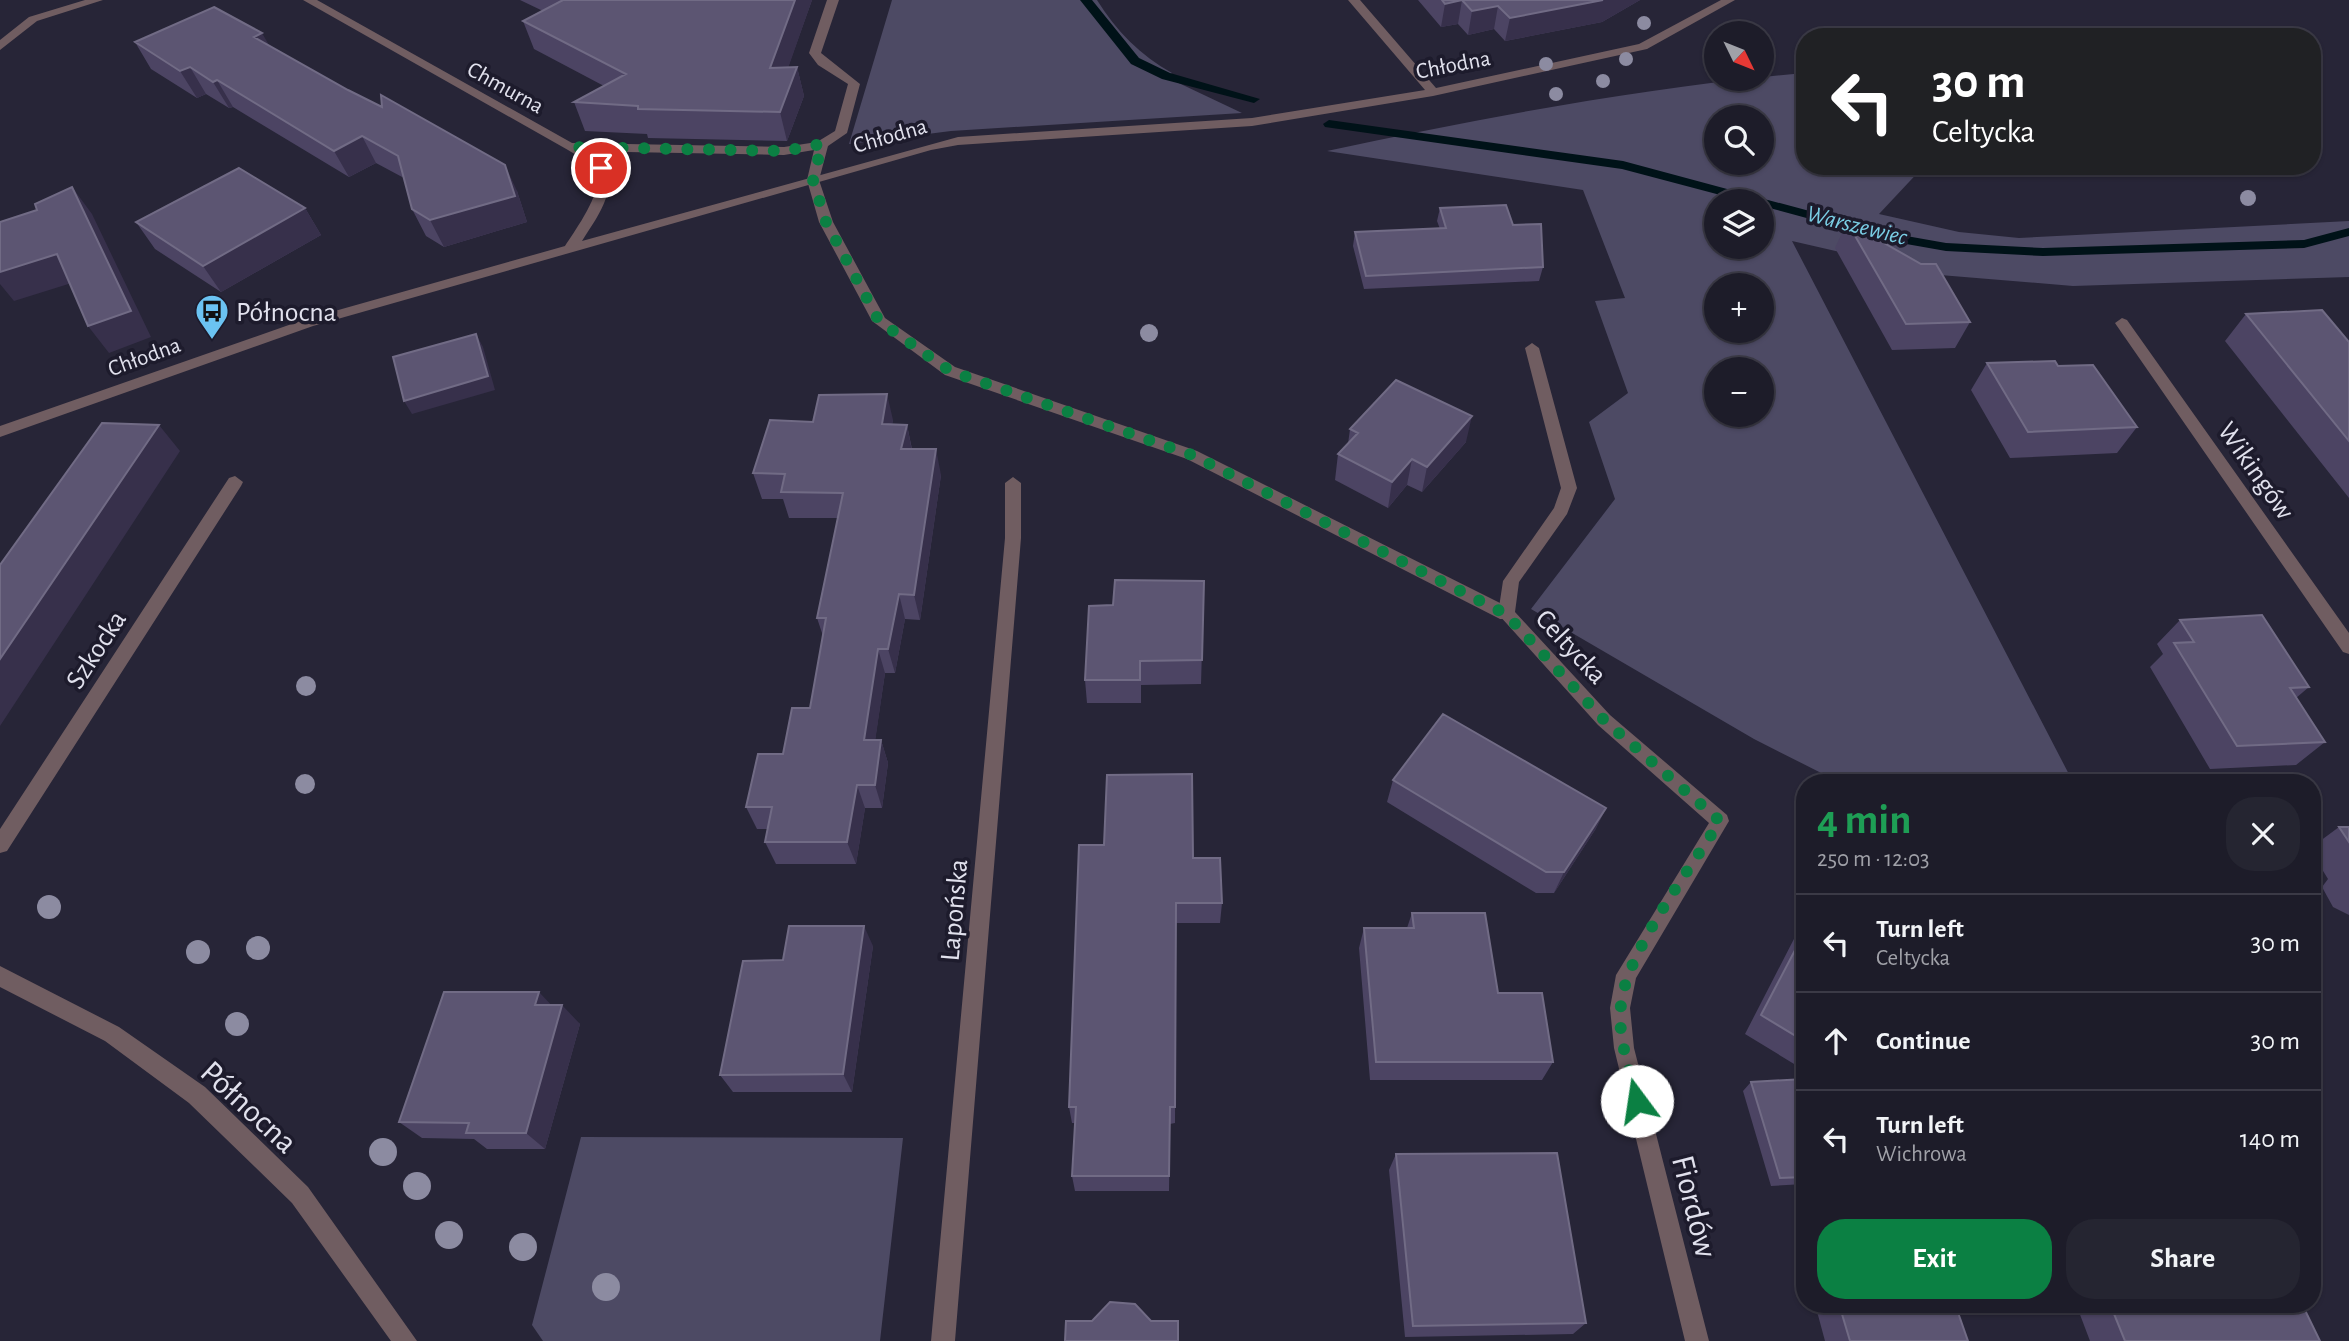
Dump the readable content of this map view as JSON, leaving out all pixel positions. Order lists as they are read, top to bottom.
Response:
{
  "streets": {
    "street": [
      "Chłodna",
      "Chmurna",
      "Wikingów",
      "Celtycka",
      "Szkocka",
      "Lapońska",
      "Północna",
      "Fiordów"
    ]
  },
  "crossings": [
    ["Chłodna", "Chmurna"],
    ["Celtycka", "Fiordów"]
  ],
  "water": ["Warszewiec"],
  "places": {
    "bus stop": ["Północna"]
  },
  "north": "bottom right",
  "page": {
    "map_buttons": ["+", "−"],
    "turn": ["30 m", "Celtycka"],
    "heading": ["4 min", "250 m · 12:03"],
    "list": [
      {
        "name": "Turn left",
        "note": "Celtycka",
        "value": "30 m"
      },
      {
        "name": "Continue",
        "value": "30 m"
      },
      {
        "name": "Turn left",
        "note": "Wichrowa",
        "value": "140 m"
      }
    ],
    "buttons": ["Exit", "Share"]
  }
}
